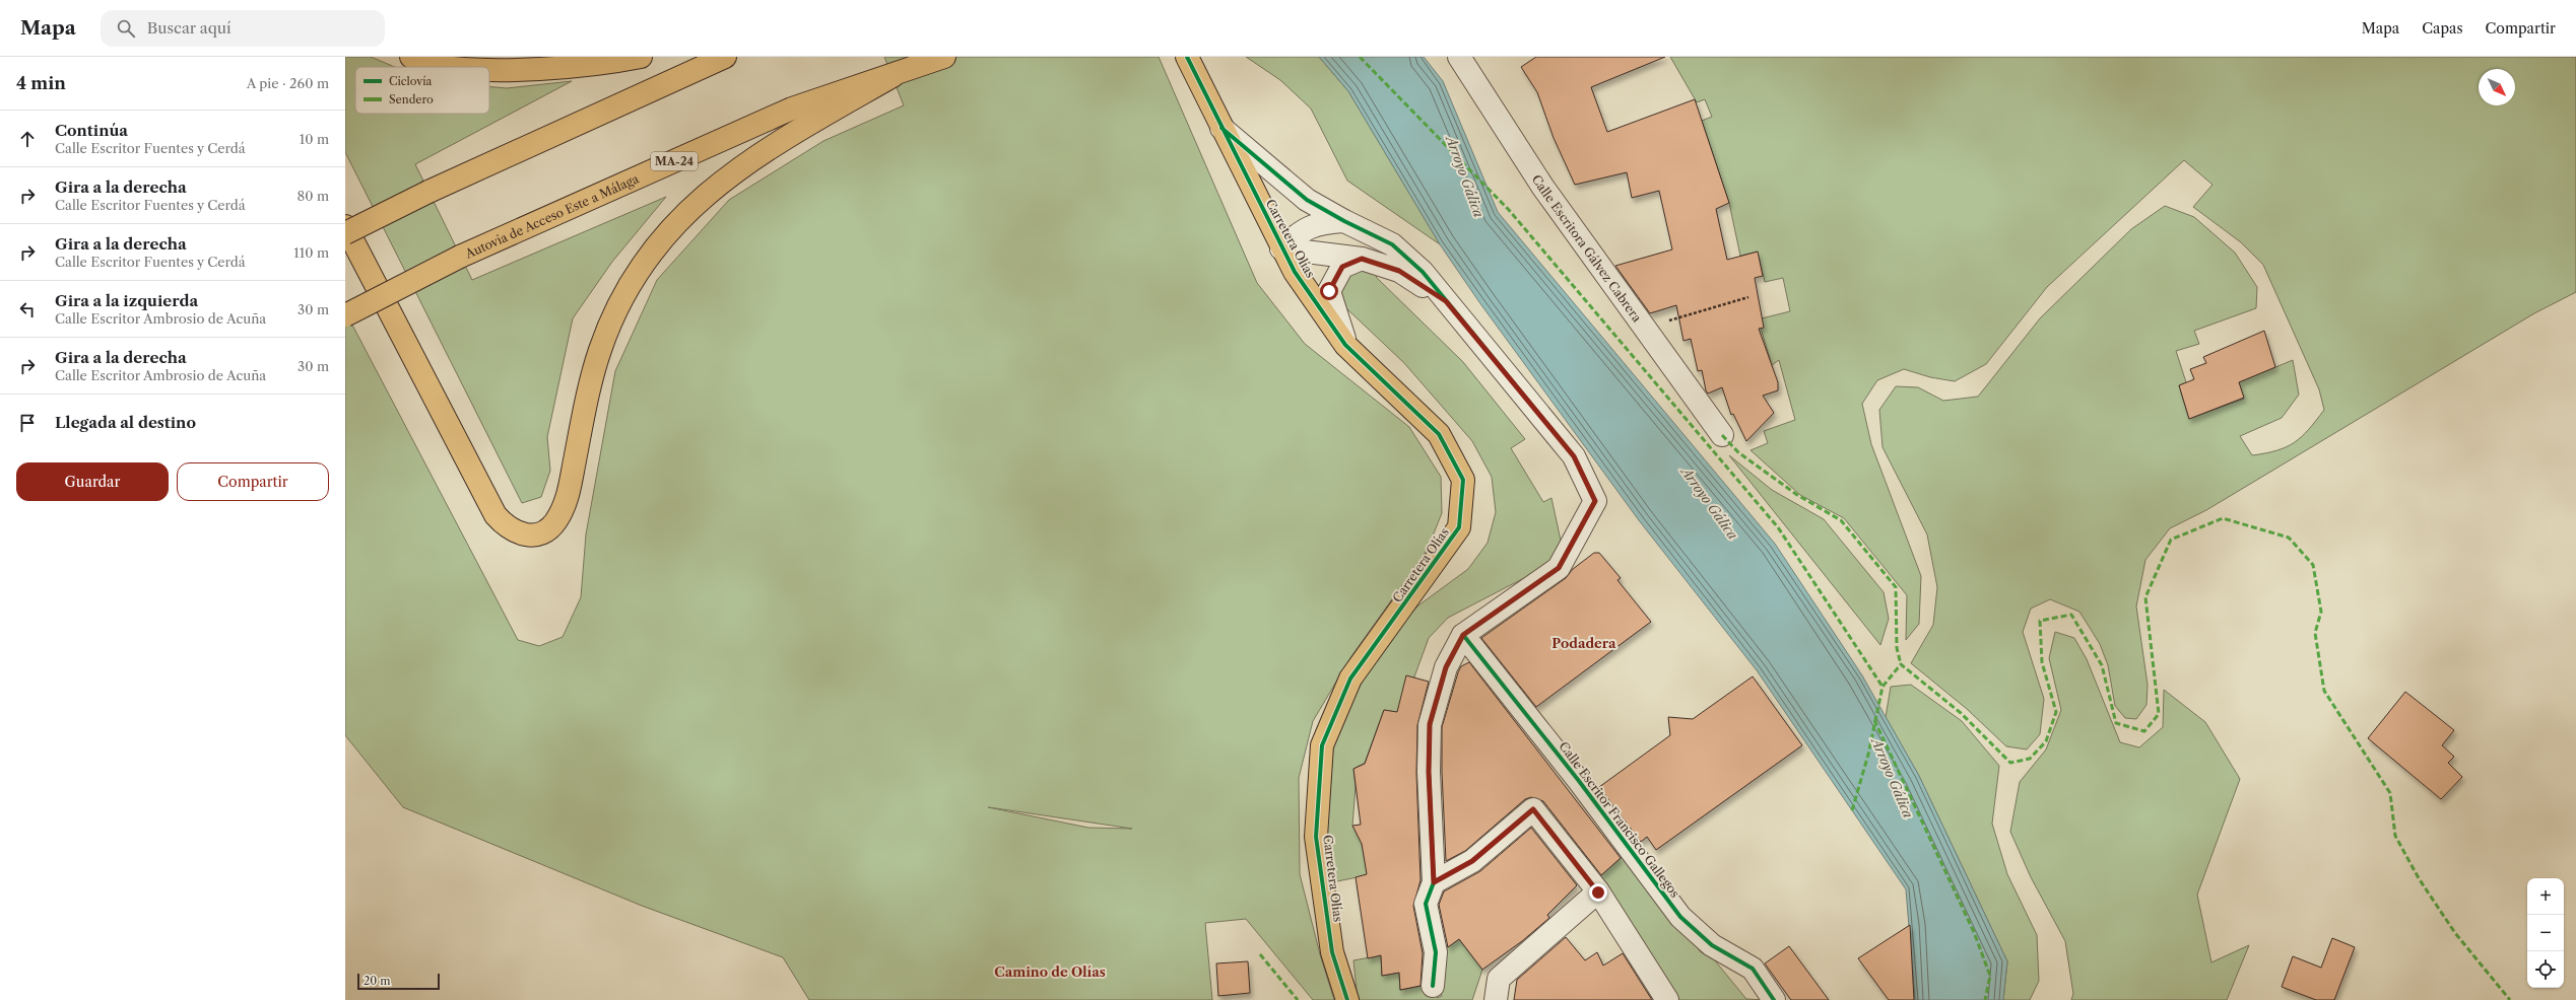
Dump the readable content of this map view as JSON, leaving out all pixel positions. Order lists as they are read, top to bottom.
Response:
{
  "streets": {
    "main road": ["MA-24", "Autovía de Acceso Este a Málaga", "Carretera Olías"],
    "street": ["Calle Escritora Gálvez Cabrera", "Calle Escritor Francisco Gallegos"]
  },
  "districts": ["Podadera", "Camino de Olías"],
  "water": ["Arroyo Gálica"],
  "legend": ["Ciclovía", "Sendero"],
  "scale_bar": "20 m",
  "north": "bottom right",
  "page": {
    "header": "Mapa",
    "search": "Buscar aquí",
    "nav": ["Mapa", "Capas", "Compartir"],
    "heading": ["4 min", "A pie · 260 m"],
    "list": [
      ["Continúa", "Calle Escritor Fuentes y Cerdá", "10 m"],
      ["Gira a la derecha", "Calle Escritor Fuentes y Cerdá", "80 m"],
      ["Gira a la derecha", "Calle Escritor Fuentes y Cerdá", "110 m"],
      ["Gira a la izquierda", "Calle Escritor Ambrosio de Acuña", "30 m"],
      ["Gira a la derecha", "Calle Escritor Ambrosio de Acuña", "30 m"],
      "Llegada al destino"
    ],
    "buttons": ["Guardar", "Compartir"],
    "map_buttons": ["+", "−"],
    "scale": "20 m"
  }
}
